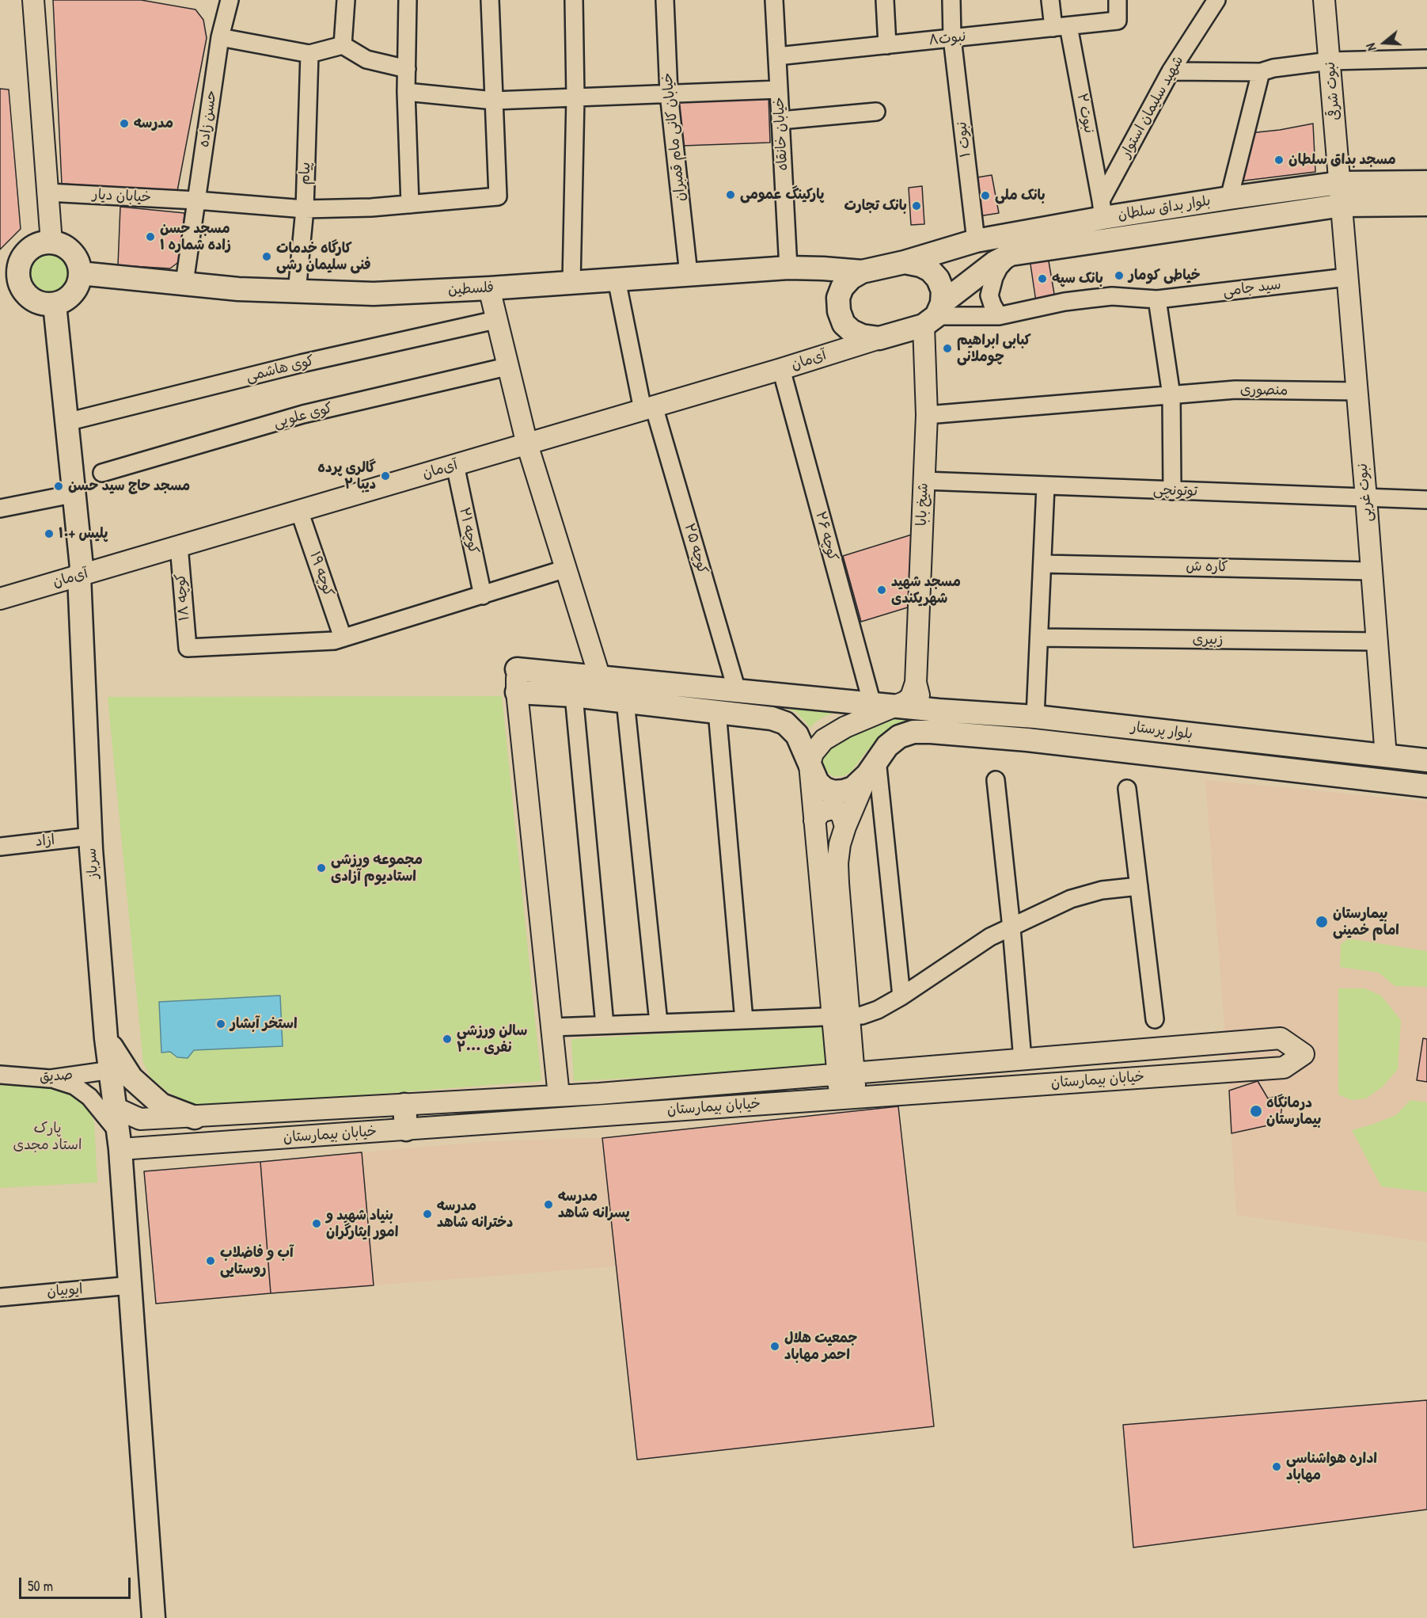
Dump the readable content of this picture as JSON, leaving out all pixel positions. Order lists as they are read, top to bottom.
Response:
{
  "streets": {
    "main road": [
      "بلوار بداق سلطان",
      "فلسطین",
      "نبوت غربی",
      "بلوار پرستار",
      "سرباز"
    ],
    "street": [
      "نبوت۸",
      "نبوت شرقی",
      "شهید سلیمان استوار",
      "نبوت ۲",
      "حسن زاده",
      "خیابان خانقاه",
      "خیابان کانی مام قمبران",
      "نبوت ۱",
      "پیام",
      "خیابان دیار",
      "سید جامی",
      "آی‌مان",
      "کوی هاشمی",
      "منصوری",
      "کوی علویی",
      "توتونچی",
      "شیخ بابا",
      "کوچه ۲۱",
      "کوچه ۲۶",
      "کوچه ۲۵",
      "کاره ش",
      "کوچه ۱۹",
      "کوچه ۱۸",
      "زبیری",
      "ازاد",
      "صدیق",
      "خیابان بیمارستان",
      "ایوبیان"
    ]
  },
  "crossings": [
    ["نبوت۸", "نبوت ۲"],
    ["نبوت۸", "خیابان خانقاه"],
    ["نبوت۸", "نبوت ۱"],
    ["نبوت شرقی", "بلوار بداق سلطان"],
    ["نبوت شرقی", "نبوت غربی"],
    ["شهید سلیمان استوار", "نبوت ۲"],
    ["شهید سلیمان استوار", "بلوار بداق سلطان"],
    ["نبوت ۲", "بلوار بداق سلطان"],
    ["حسن زاده", "خیابان دیار"],
    ["حسن زاده", "فلسطین"],
    ["خیابان خانقاه", "فلسطین"],
    ["خیابان کانی مام قمبران", "فلسطین"],
    ["نبوت ۱", "بلوار بداق سلطان"],
    ["پیام", "خیابان دیار"],
    ["پیام", "فلسطین"],
    ["بلوار بداق سلطان", "سید جامی"],
    ["بلوار بداق سلطان", "فلسطین"],
    ["بلوار بداق سلطان", "آی‌مان"],
    ["بلوار بداق سلطان", "نبوت غربی"],
    ["بلوار بداق سلطان", "شیخ بابا"],
    ["سید جامی", "فلسطین"],
    ["سید جامی", "آی‌مان"],
    ["سید جامی", "نبوت غربی"],
    ["سید جامی", "شیخ بابا"],
    ["فلسطین", "آی‌مان"],
    ["فلسطین", "شیخ بابا"],
    ["فلسطین", "کوچه ۲۵"],
    ["آی‌مان", "شیخ بابا"],
    ["آی‌مان", "کوچه ۲۱"],
    ["آی‌مان", "کوچه ۲۶"],
    ["آی‌مان", "کوچه ۲۵"],
    ["آی‌مان", "کوچه ۱۹"],
    ["آی‌مان", "کوچه ۱۸"],
    ["آی‌مان", "سرباز"],
    ["منصوری", "نبوت غربی"],
    ["منصوری", "شیخ بابا"],
    ["توتونچی", "نبوت غربی"],
    ["توتونچی", "شیخ بابا"],
    ["نبوت غربی", "کاره ش"],
    ["نبوت غربی", "زبیری"],
    ["نبوت غربی", "بلوار پرستار"],
    ["کوچه ۲۶", "بلوار پرستار"],
    ["کوچه ۲۵", "بلوار پرستار"],
    ["کوچه ۱۹", "کوچه ۱۸"],
    ["ازاد", "سرباز"],
    ["سرباز", "صدیق"],
    ["سرباز", "خیابان بیمارستان"],
    ["سرباز", "ایوبیان"]
  ],
  "parks": ["پارک استاد مجدی"],
  "places": [
    "مدرسه",
    "مسجد بداق سلطان",
    "پارکینگ عمومی",
    "بانک ملی",
    "بانک تجارت",
    "مسجد حسن زاده شماره ۱",
    "کارگاه خدمات فنی سلیمان رشی",
    "خیاطی کومار",
    "بانک سپه",
    "کبابی ابراهیم چوملانی",
    "گالری پرده دیبا ۲",
    "مسجد حاج سید حسن",
    "پلیس +۱۰",
    "مسجد شهید شهریکندی",
    "مجموعه ورزشی استادیوم آزادی",
    "بیمارستان امام خمینی",
    "استخر آبشار",
    "سالن ورزشی ۲۰۰۰ نفری",
    "درمانگاه بیمارستان",
    "مدرسه پسرانه شاهد",
    "مدرسه دخترانه شاهد",
    "بنیاد شهید و امور ایثارگران",
    "آب و فاضلاب روستایی",
    "جمعیت هلال احمر مهاباد",
    "اداره هواشناسی مهاباد"
  ],
  "scale_bar": "50 m",
  "north": "left"
}
